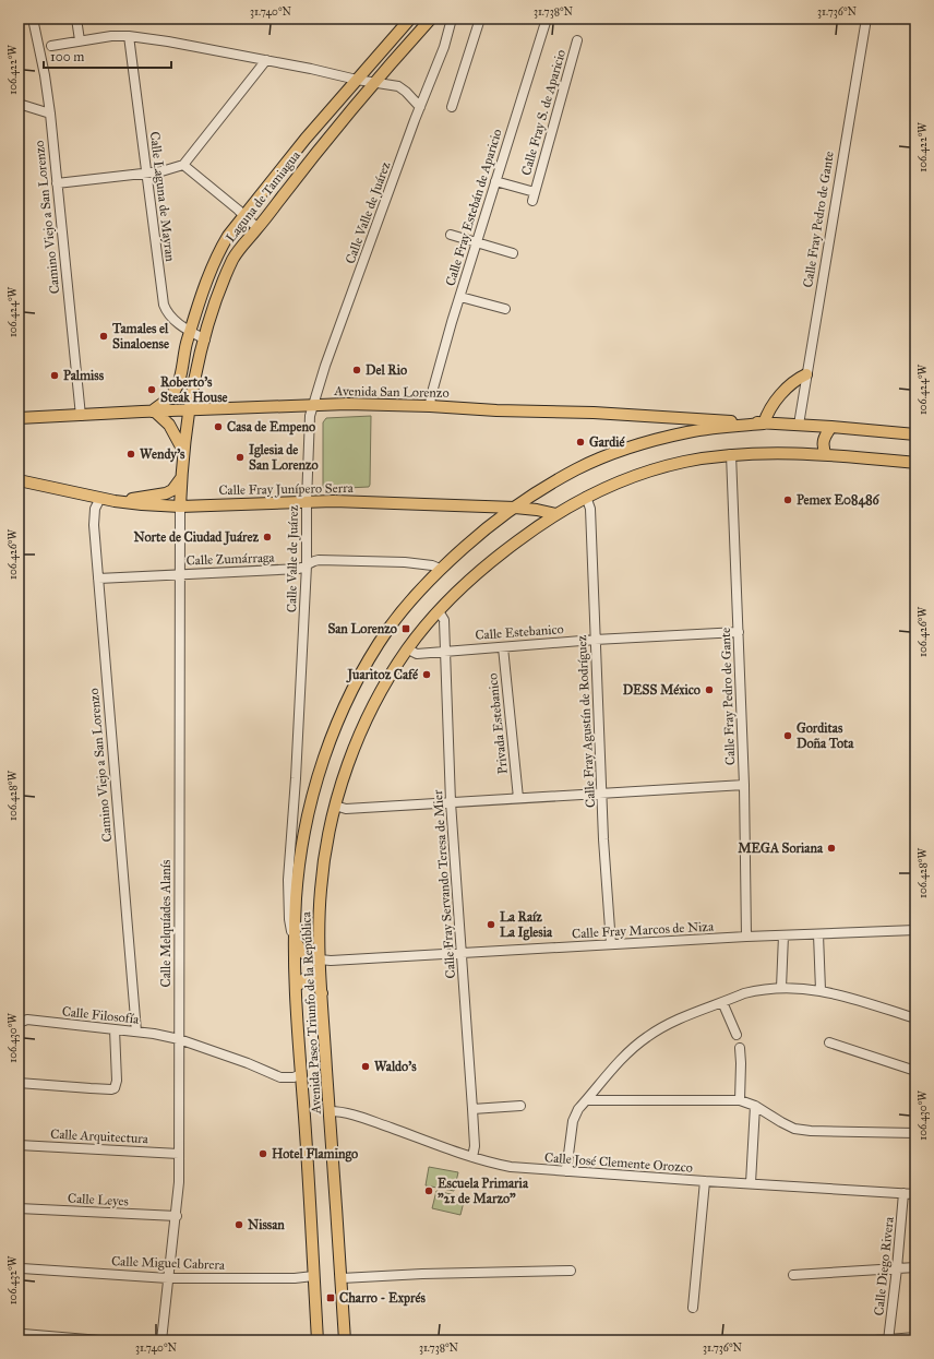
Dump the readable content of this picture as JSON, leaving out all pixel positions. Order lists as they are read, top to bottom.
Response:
{
  "streets": {
    "main road": [
      "Laguna de Tamiagua",
      "Avenida San Lorenzo",
      "Calle Fray Junípero Serra",
      "Avenida Paseo Triunfo de la República"
    ],
    "street": [
      "Calle Fray S. de Aparicio",
      "Calle Laguna de Mayran",
      "Calle Fray Estebán de Aparicio",
      "Calle Valle de Juárez",
      "Camino Viejo a San Lorenzo",
      "Calle Fray Pedro de Gante",
      "Calle Zumárraga",
      "Calle Estebanico",
      "Calle Fray Agustín de Rodríguez",
      "Privada Estebanico",
      "Calle Fray Servando Teresa de Mier",
      "Calle Melquíades Alanís",
      "Calle Fray Marcos de Niza",
      "Calle Filosofía",
      "Calle Arquitectura",
      "Calle José Clemente Orozco",
      "Calle Leyes",
      "Calle Miguel Cabrera",
      "Calle Diego Rivera"
    ]
  },
  "crossings": [
    ["Calle Fray S. de Aparicio", "Calle Fray Estebán de Aparicio"],
    ["Calle Laguna de Mayran", "Laguna de Tamiagua"],
    ["Laguna de Tamiagua", "Avenida San Lorenzo"],
    ["Laguna de Tamiagua", "Calle Fray Junípero Serra"],
    ["Laguna de Tamiagua", "Calle Melquíades Alanís"],
    ["Calle Fray Estebán de Aparicio", "Avenida San Lorenzo"],
    ["Calle Valle de Juárez", "Avenida San Lorenzo"],
    ["Calle Valle de Juárez", "Calle Fray Junípero Serra"],
    ["Calle Valle de Juárez", "Calle Zumárraga"],
    ["Camino Viejo a San Lorenzo", "Avenida San Lorenzo"],
    ["Camino Viejo a San Lorenzo", "Calle Fray Junípero Serra"],
    ["Camino Viejo a San Lorenzo", "Calle Zumárraga"],
    ["Camino Viejo a San Lorenzo", "Calle Filosofía"],
    ["Calle Fray Pedro de Gante", "Calle Estebanico"],
    ["Calle Fray Pedro de Gante", "Calle Fray Marcos de Niza"],
    ["Calle Fray Pedro de Gante", "Avenida Paseo Triunfo de la República"],
    ["Calle Fray Junípero Serra", "Calle Melquíades Alanís"],
    ["Calle Fray Junípero Serra", "Avenida Paseo Triunfo de la República"],
    ["Calle Zumárraga", "Calle Melquíades Alanís"],
    ["Calle Estebanico", "Calle Fray Agustín de Rodríguez"],
    ["Calle Estebanico", "Privada Estebanico"],
    ["Calle Estebanico", "Calle Fray Servando Teresa de Mier"],
    ["Calle Estebanico", "Avenida Paseo Triunfo de la República"],
    ["Calle Fray Agustín de Rodríguez", "Calle Fray Marcos de Niza"],
    ["Calle Fray Agustín de Rodríguez", "Avenida Paseo Triunfo de la República"],
    ["Calle Fray Servando Teresa de Mier", "Calle Fray Marcos de Niza"],
    ["Calle Fray Servando Teresa de Mier", "Avenida Paseo Triunfo de la República"],
    ["Calle Fray Servando Teresa de Mier", "Calle José Clemente Orozco"],
    ["Calle Melquíades Alanís", "Calle Filosofía"],
    ["Calle Melquíades Alanís", "Calle Arquitectura"],
    ["Calle Melquíades Alanís", "Calle Leyes"],
    ["Calle Melquíades Alanís", "Calle Miguel Cabrera"],
    ["Calle Fray Marcos de Niza", "Avenida Paseo Triunfo de la República"],
    ["Avenida Paseo Triunfo de la República", "Calle José Clemente Orozco"],
    ["Calle José Clemente Orozco", "Calle Diego Rivera"]
  ],
  "places": {
    "other": [
      "Tamales el Sinaloense",
      "Del Rio",
      "Palmiss",
      "Roberto's Steak House",
      "Casa de Empeno",
      "Gardié",
      "Wendy's",
      "Iglesia de San Lorenzo",
      "Pemex E08486",
      "Norte de Ciudad Juárez",
      "Juaritoz Café",
      "DESS México",
      "Gorditas Doña Tota",
      "MEGA Soriana",
      "La Raíz La Iglesia",
      "Waldo's",
      "Hotel Flamingo",
      "Escuela Primaria \"21 de Marzo\"",
      "Nissan"
    ],
    "transit": ["San Lorenzo", "Charro - Exprés"]
  },
  "scale_bar": "100 m",
  "coordinates": [
    "31.740°N",
    "31.738°N",
    "31.736°N",
    "106.422°W",
    "106.424°W",
    "106.426°W",
    "106.428°W",
    "106.430°W",
    "106.432°W"
  ]
}
